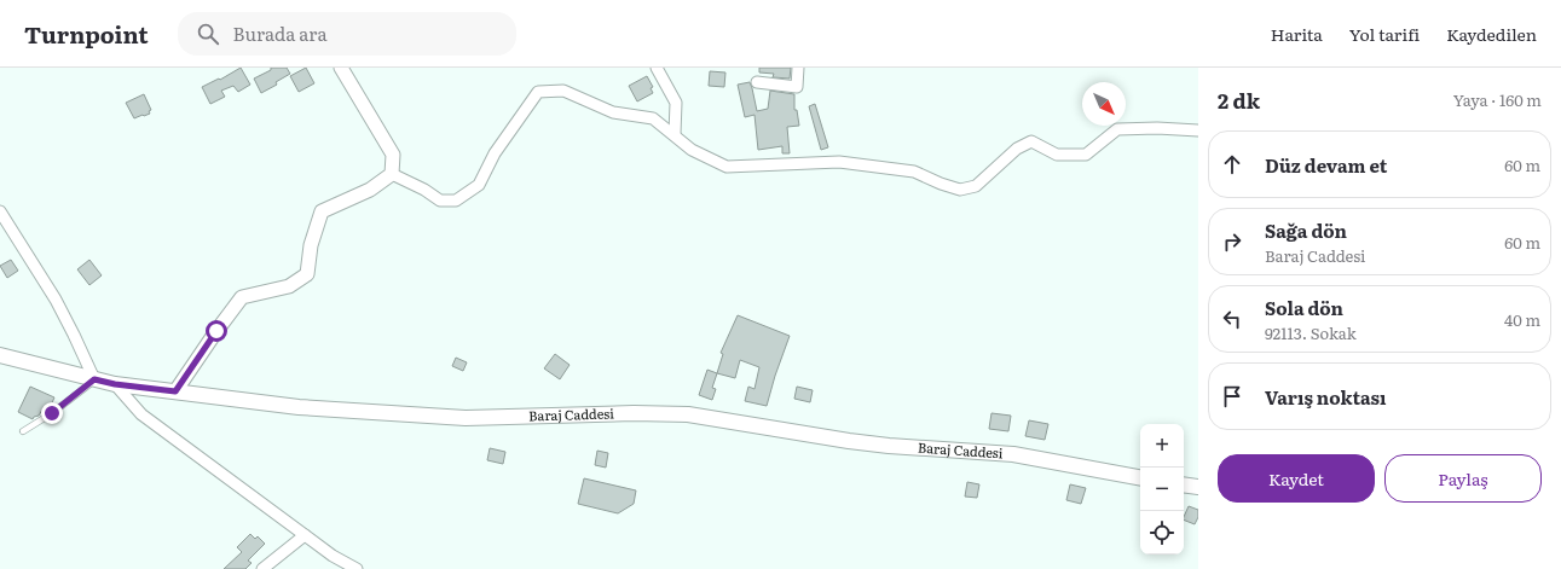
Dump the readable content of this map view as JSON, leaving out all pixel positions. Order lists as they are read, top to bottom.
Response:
{
  "streets": {
    "main road": ["Baraj Caddesi"]
  },
  "north": "bottom right",
  "page": {
    "header": "Turnpoint",
    "search": "Burada ara",
    "nav": ["Harita", "Yol tarifi", "Kaydedilen"],
    "heading": ["2 dk", "Yaya · 160 m"],
    "list": [
      ["Düz devam et", "60 m"],
      ["Sağa dön", "Baraj Caddesi", "60 m"],
      ["Sola dön", "92113. Sokak", "40 m"],
      "Varış noktası"
    ],
    "map_buttons": ["+", "−"],
    "buttons": ["Kaydet", "Paylaş"]
  }
}
